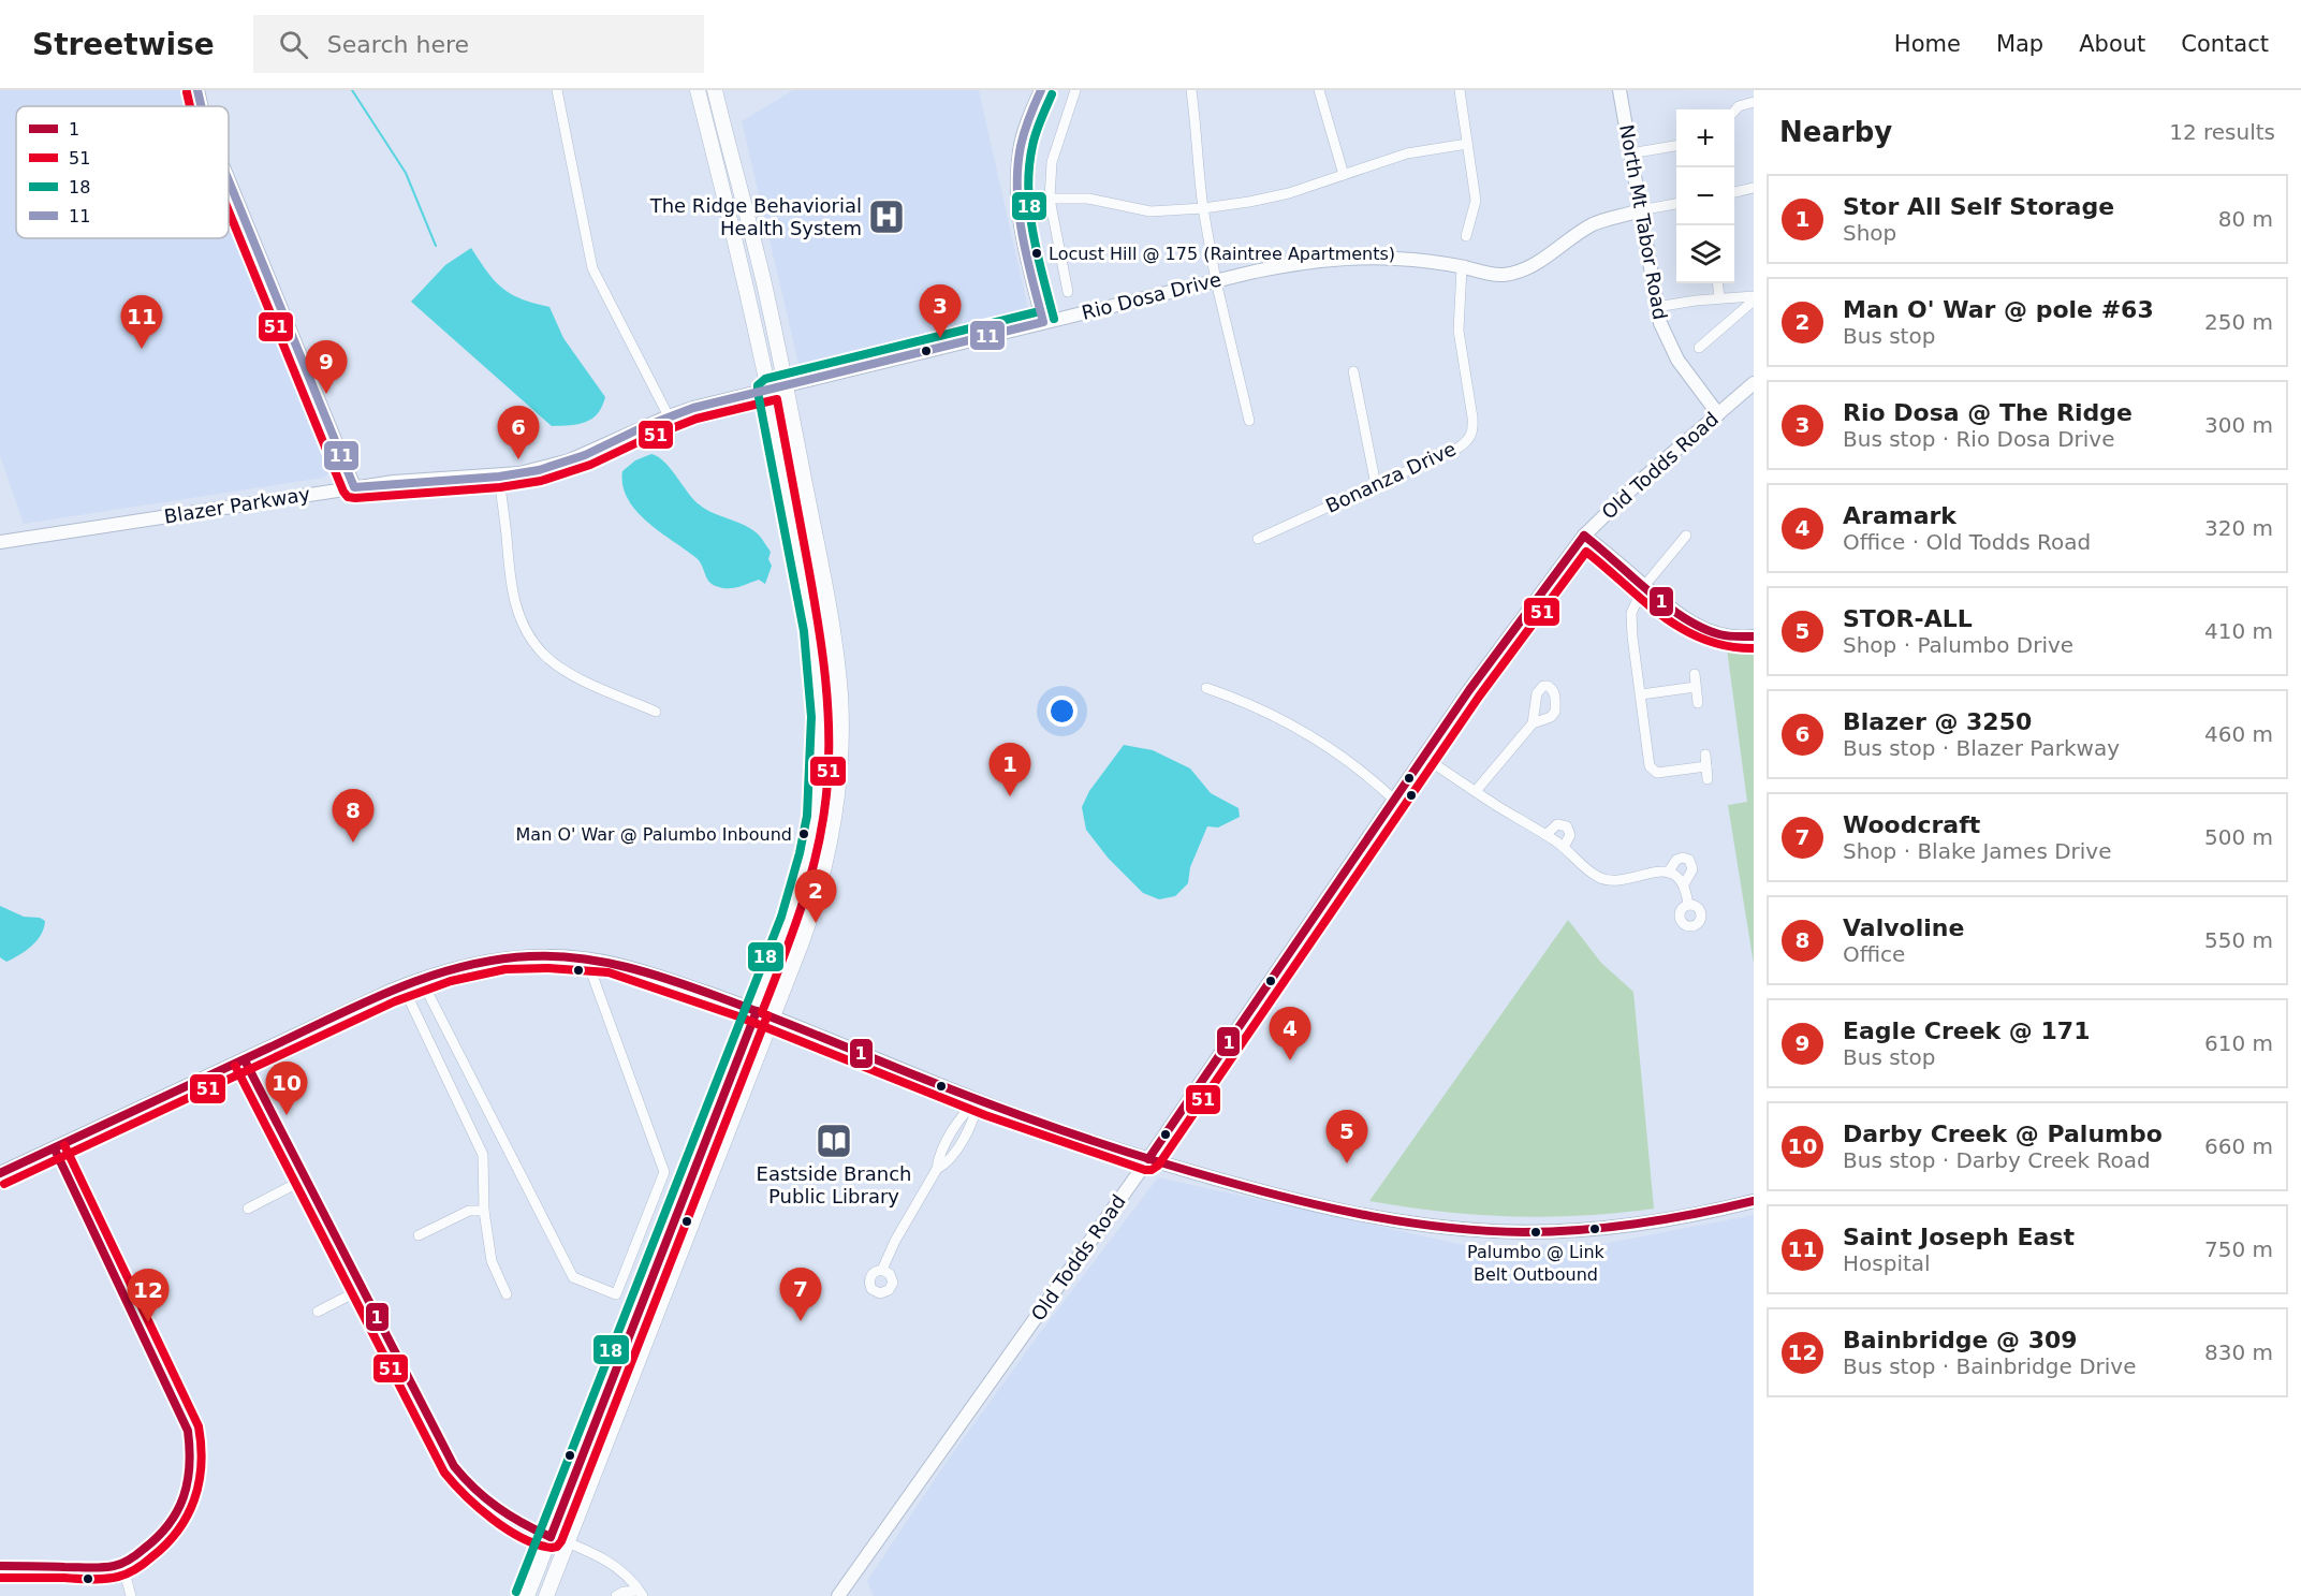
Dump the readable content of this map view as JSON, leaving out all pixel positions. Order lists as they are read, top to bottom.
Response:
{
  "streets": {
    "street": [
      "North Mt Tabor Road",
      "Rio Dosa Drive",
      "Old Todds Road",
      "Bonanza Drive",
      "Blazer Parkway"
    ]
  },
  "crossings": [
    ["North Mt Tabor Road", "Rio Dosa Drive"],
    ["North Mt Tabor Road", "Old Todds Road"],
    ["Rio Dosa Drive", "Bonanza Drive"],
    ["Rio Dosa Drive", "Blazer Parkway"]
  ],
  "places": {
    "hospital": ["The Ridge Behaviorial Health System"],
    "other": ["Locust Hill @ 175 (Raintree Apartments)", "Man O' War @ Palumbo Inbound", "Palumbo @ Link Belt Outbound"],
    "library": ["Eastside Branch Public Library"]
  },
  "lines": [
    "transit line 11",
    "transit line 51",
    "transit line 18",
    "transit line 1"
  ],
  "legend": [
    "1",
    "51",
    "18",
    "11"
  ],
  "page": {
    "header": "Streetwise",
    "search": "Search here",
    "nav": [
      "Home",
      "Map",
      "About",
      "Contact"
    ],
    "heading": ["Nearby", "12 results"],
    "map_buttons": ["+", "−"],
    "list": [
      {
        "mark": "1",
        "name": "Stor All Self Storage",
        "note": "Shop",
        "value": "80 m"
      },
      {
        "mark": "2",
        "name": "Man O' War @ pole #63",
        "note": "Bus stop",
        "value": "250 m"
      },
      {
        "mark": "3",
        "name": "Rio Dosa @ The Ridge",
        "note": "Bus stop · Rio Dosa Drive",
        "value": "300 m"
      },
      {
        "mark": "4",
        "name": "Aramark",
        "note": "Office · Old Todds Road",
        "value": "320 m"
      },
      {
        "mark": "5",
        "name": "STOR-ALL",
        "note": "Shop · Palumbo Drive",
        "value": "410 m"
      },
      {
        "mark": "6",
        "name": "Blazer @ 3250",
        "note": "Bus stop · Blazer Parkway",
        "value": "460 m"
      },
      {
        "mark": "7",
        "name": "Woodcraft",
        "note": "Shop · Blake James Drive",
        "value": "500 m"
      },
      {
        "mark": "8",
        "name": "Valvoline",
        "note": "Office",
        "value": "550 m"
      },
      {
        "mark": "9",
        "name": "Eagle Creek @ 171",
        "note": "Bus stop",
        "value": "610 m"
      },
      {
        "mark": "10",
        "name": "Darby Creek @ Palumbo",
        "note": "Bus stop · Darby Creek Road",
        "value": "660 m"
      },
      {
        "mark": "11",
        "name": "Saint Joseph East",
        "note": "Hospital",
        "value": "750 m"
      },
      {
        "mark": "12",
        "name": "Bainbridge @ 309",
        "note": "Bus stop · Bainbridge Drive",
        "value": "830 m"
      }
    ],
    "pins": [
      "3",
      "11",
      "9",
      "6",
      "1",
      "8",
      "2",
      "4",
      "10",
      "5",
      "7",
      "12"
    ]
  }
}
